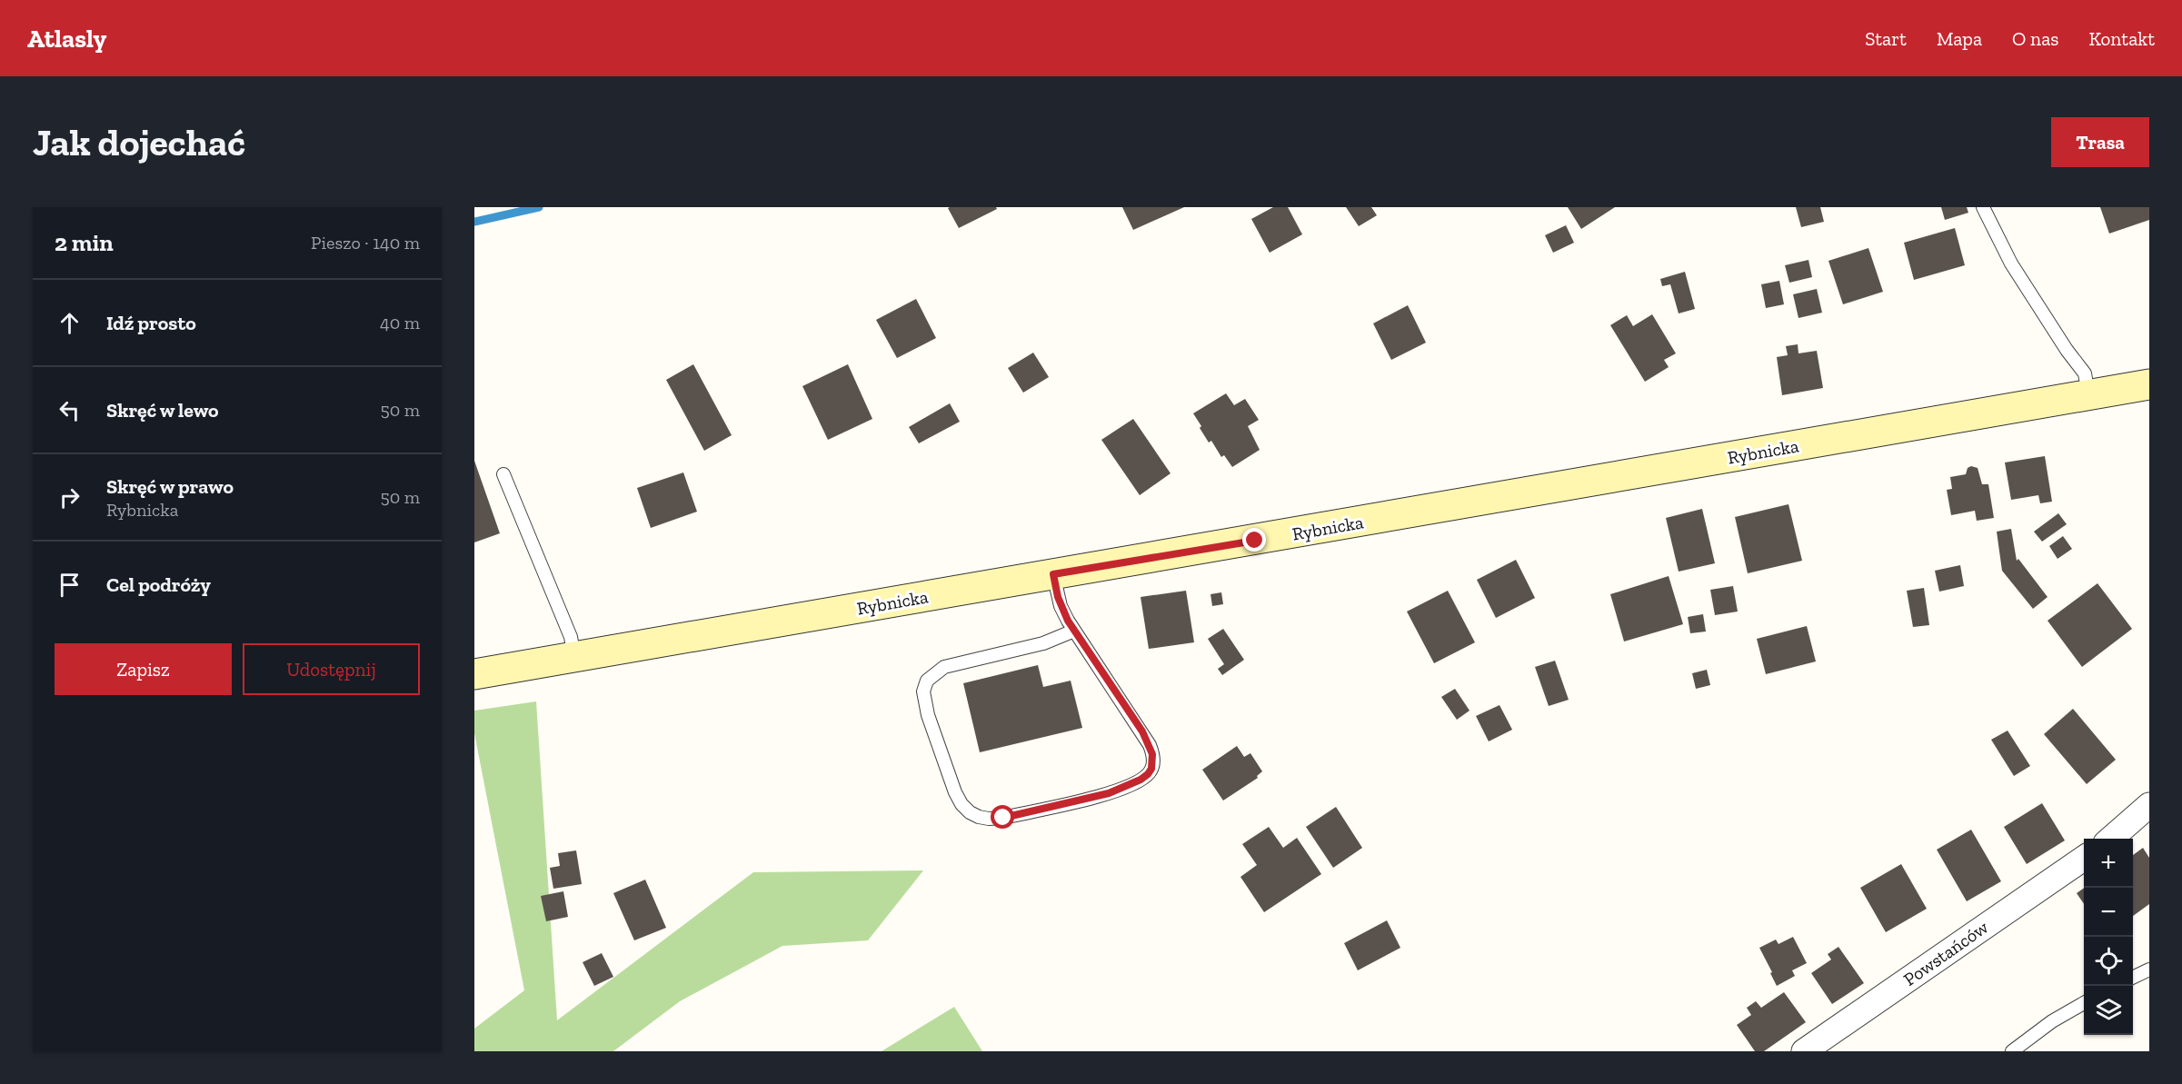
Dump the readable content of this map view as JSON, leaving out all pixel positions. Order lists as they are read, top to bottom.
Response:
{
  "streets": {
    "main road": ["Rybnicka"],
    "street": ["Powstańców"]
  },
  "page": {
    "header": "Atlasly",
    "nav": [
      "Start",
      "Mapa",
      "O nas",
      "Kontakt"
    ],
    "buttons": [
      "Trasa",
      ["Zapisz", "Udostępnij"]
    ],
    "title": "Jak dojechać",
    "heading": ["2 min", "Pieszo · 140 m"],
    "list": [
      ["Idź prosto", "40 m"],
      ["Skręć w lewo", "50 m"],
      ["Skręć w prawo", "Rybnicka", "50 m"],
      "Cel podróży"
    ],
    "map_buttons": ["+", "−"]
  }
}
